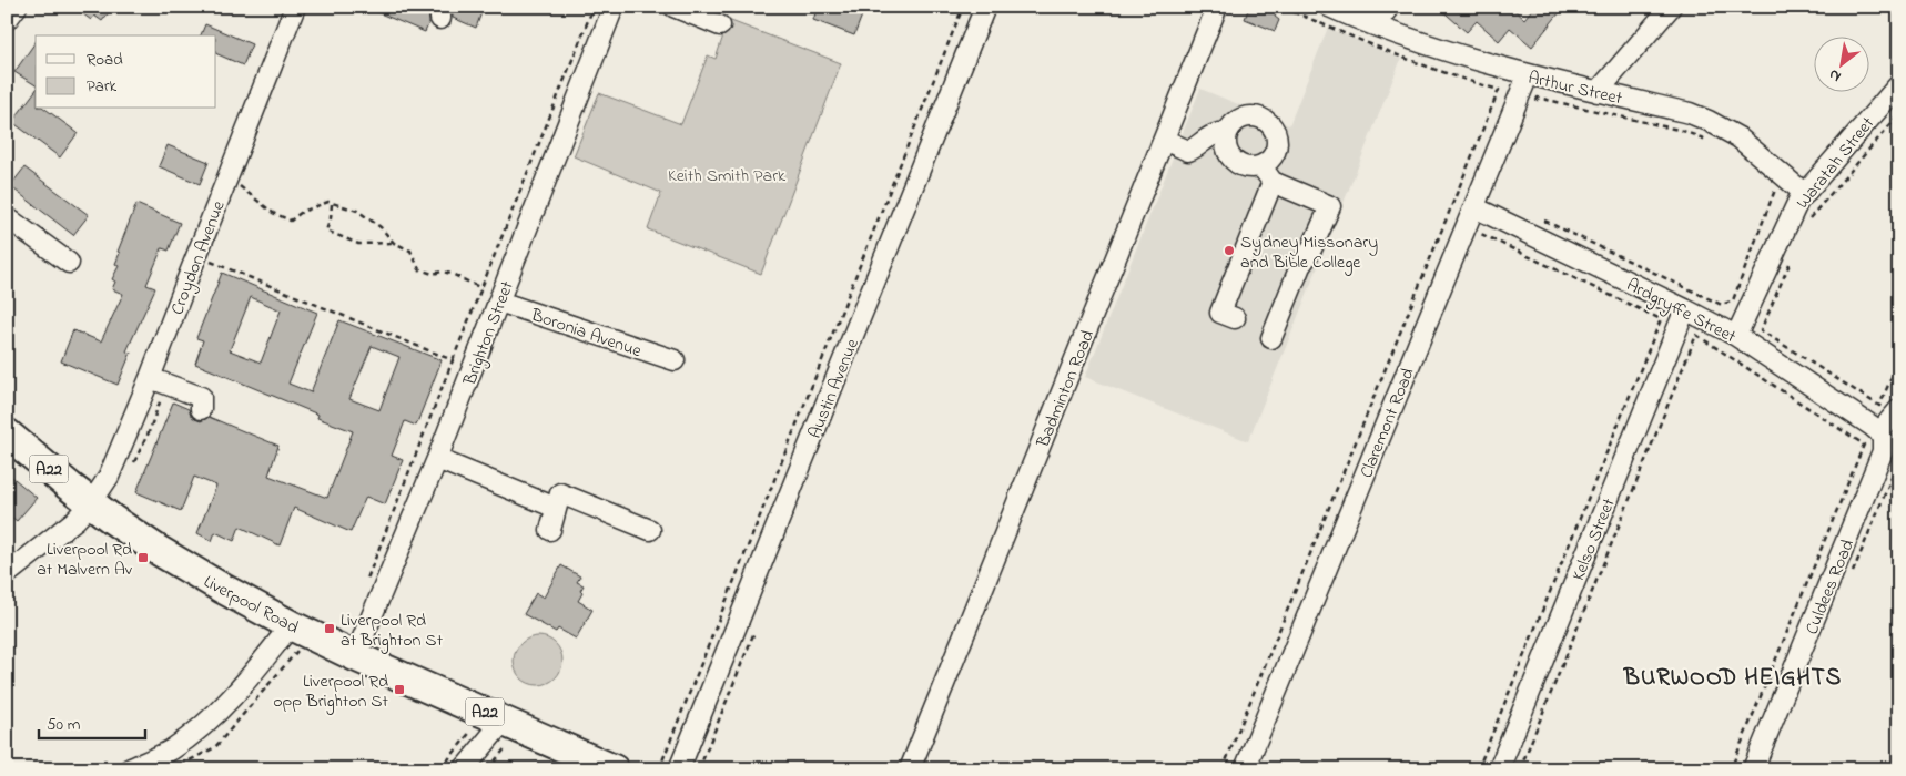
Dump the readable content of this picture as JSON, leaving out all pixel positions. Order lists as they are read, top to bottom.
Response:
{
  "streets": {
    "highway": ["A22", "Liverpool Road"],
    "street": [
      "Arthur Street",
      "Waratah Street",
      "Croydon Avenue",
      "Ardgryffe Street",
      "Boronia Avenue",
      "Brighton Street",
      "Austin Avenue",
      "Badminton Road",
      "Claremont Road",
      "Kelso Street",
      "Culdees Road"
    ]
  },
  "crossings": [
    ["Arthur Street", "Waratah Street"],
    ["Arthur Street", "Claremont Road"],
    ["Waratah Street", "Ardgryffe Street"],
    ["Croydon Avenue", "Liverpool Road"],
    ["Ardgryffe Street", "Claremont Road"],
    ["Ardgryffe Street", "Kelso Street"],
    ["Ardgryffe Street", "Culdees Road"],
    ["Boronia Avenue", "Brighton Street"],
    ["Brighton Street", "Liverpool Road"]
  ],
  "districts": ["BURWOOD HEIGHTS"],
  "parks": ["Keith Smith Park"],
  "places": {
    "other": ["Sydney Missonary and Bible College"],
    "transit": ["Liverpool Rd at Malvern Av", "Liverpool Rd at Brighton St", "Liverpool Rd opp Brighton St"]
  },
  "legend": ["Road", "Park"],
  "scale_bar": "50 m",
  "north": "bottom left"
}
